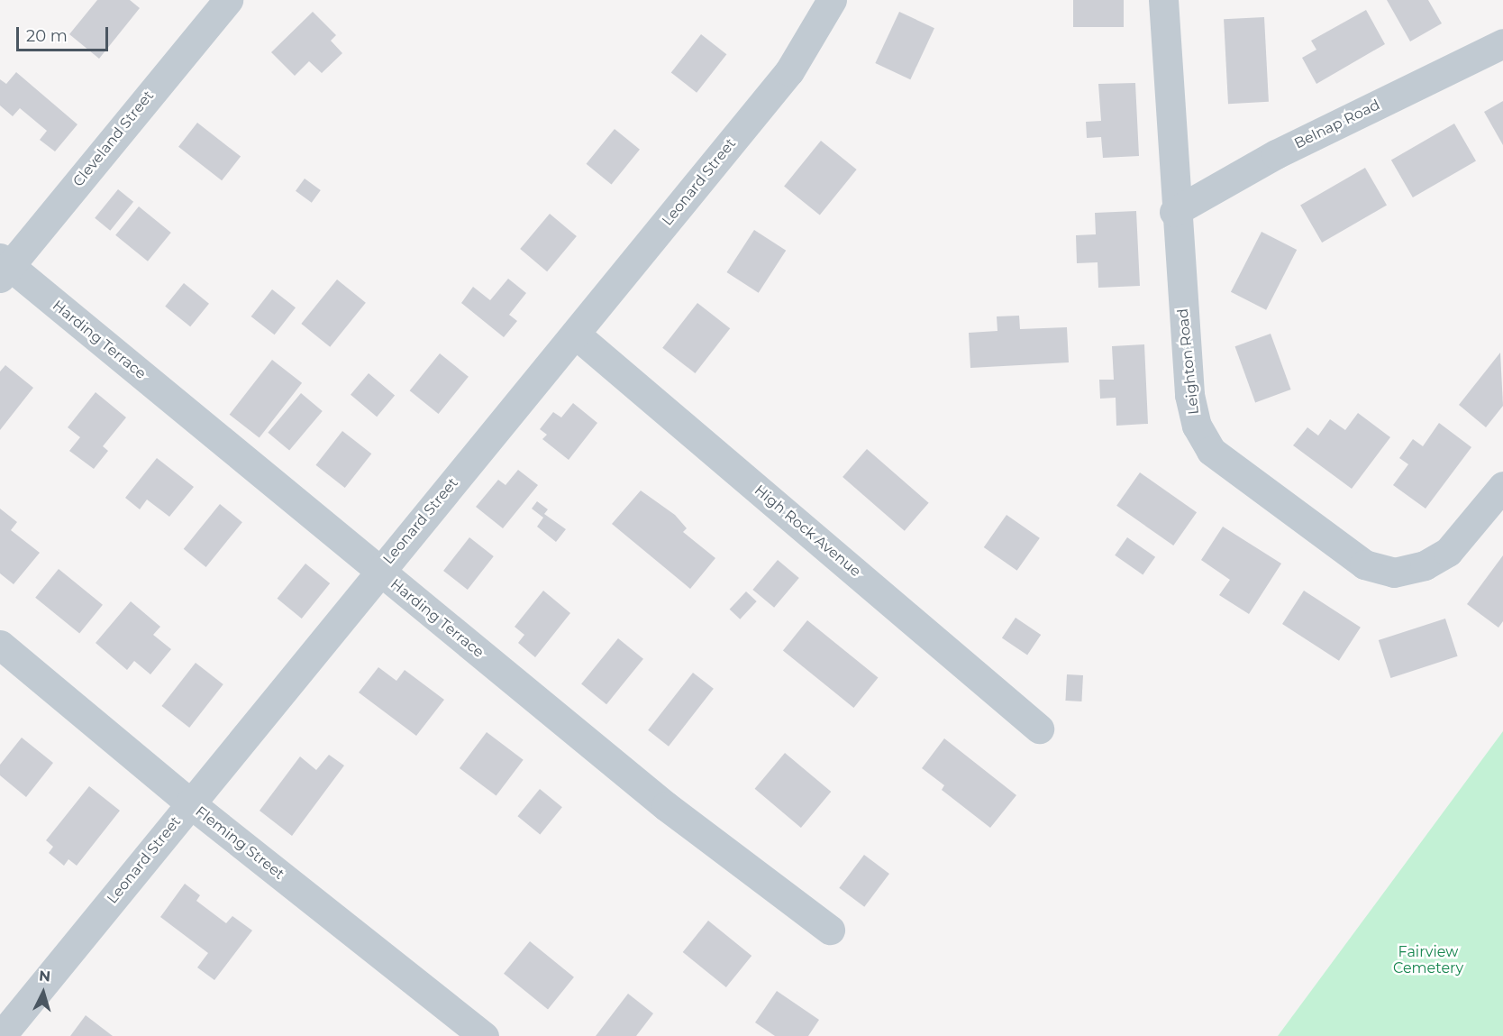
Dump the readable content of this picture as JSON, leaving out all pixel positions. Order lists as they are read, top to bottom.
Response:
{
  "streets": {
    "street": [
      "Belnap Road",
      "Cleveland Street",
      "Leonard Street",
      "Harding Terrace",
      "Leighton Road",
      "High Rock Avenue",
      "Fleming Street"
    ]
  },
  "crossings": [
    ["Belnap Road", "Leighton Road"],
    ["Cleveland Street", "Harding Terrace"],
    ["Leonard Street", "Harding Terrace"],
    ["Leonard Street", "High Rock Avenue"],
    ["Leonard Street", "Fleming Street"]
  ],
  "parks": ["Fairview Cemetery"],
  "scale_bar": "20 m",
  "north": "top"
}
